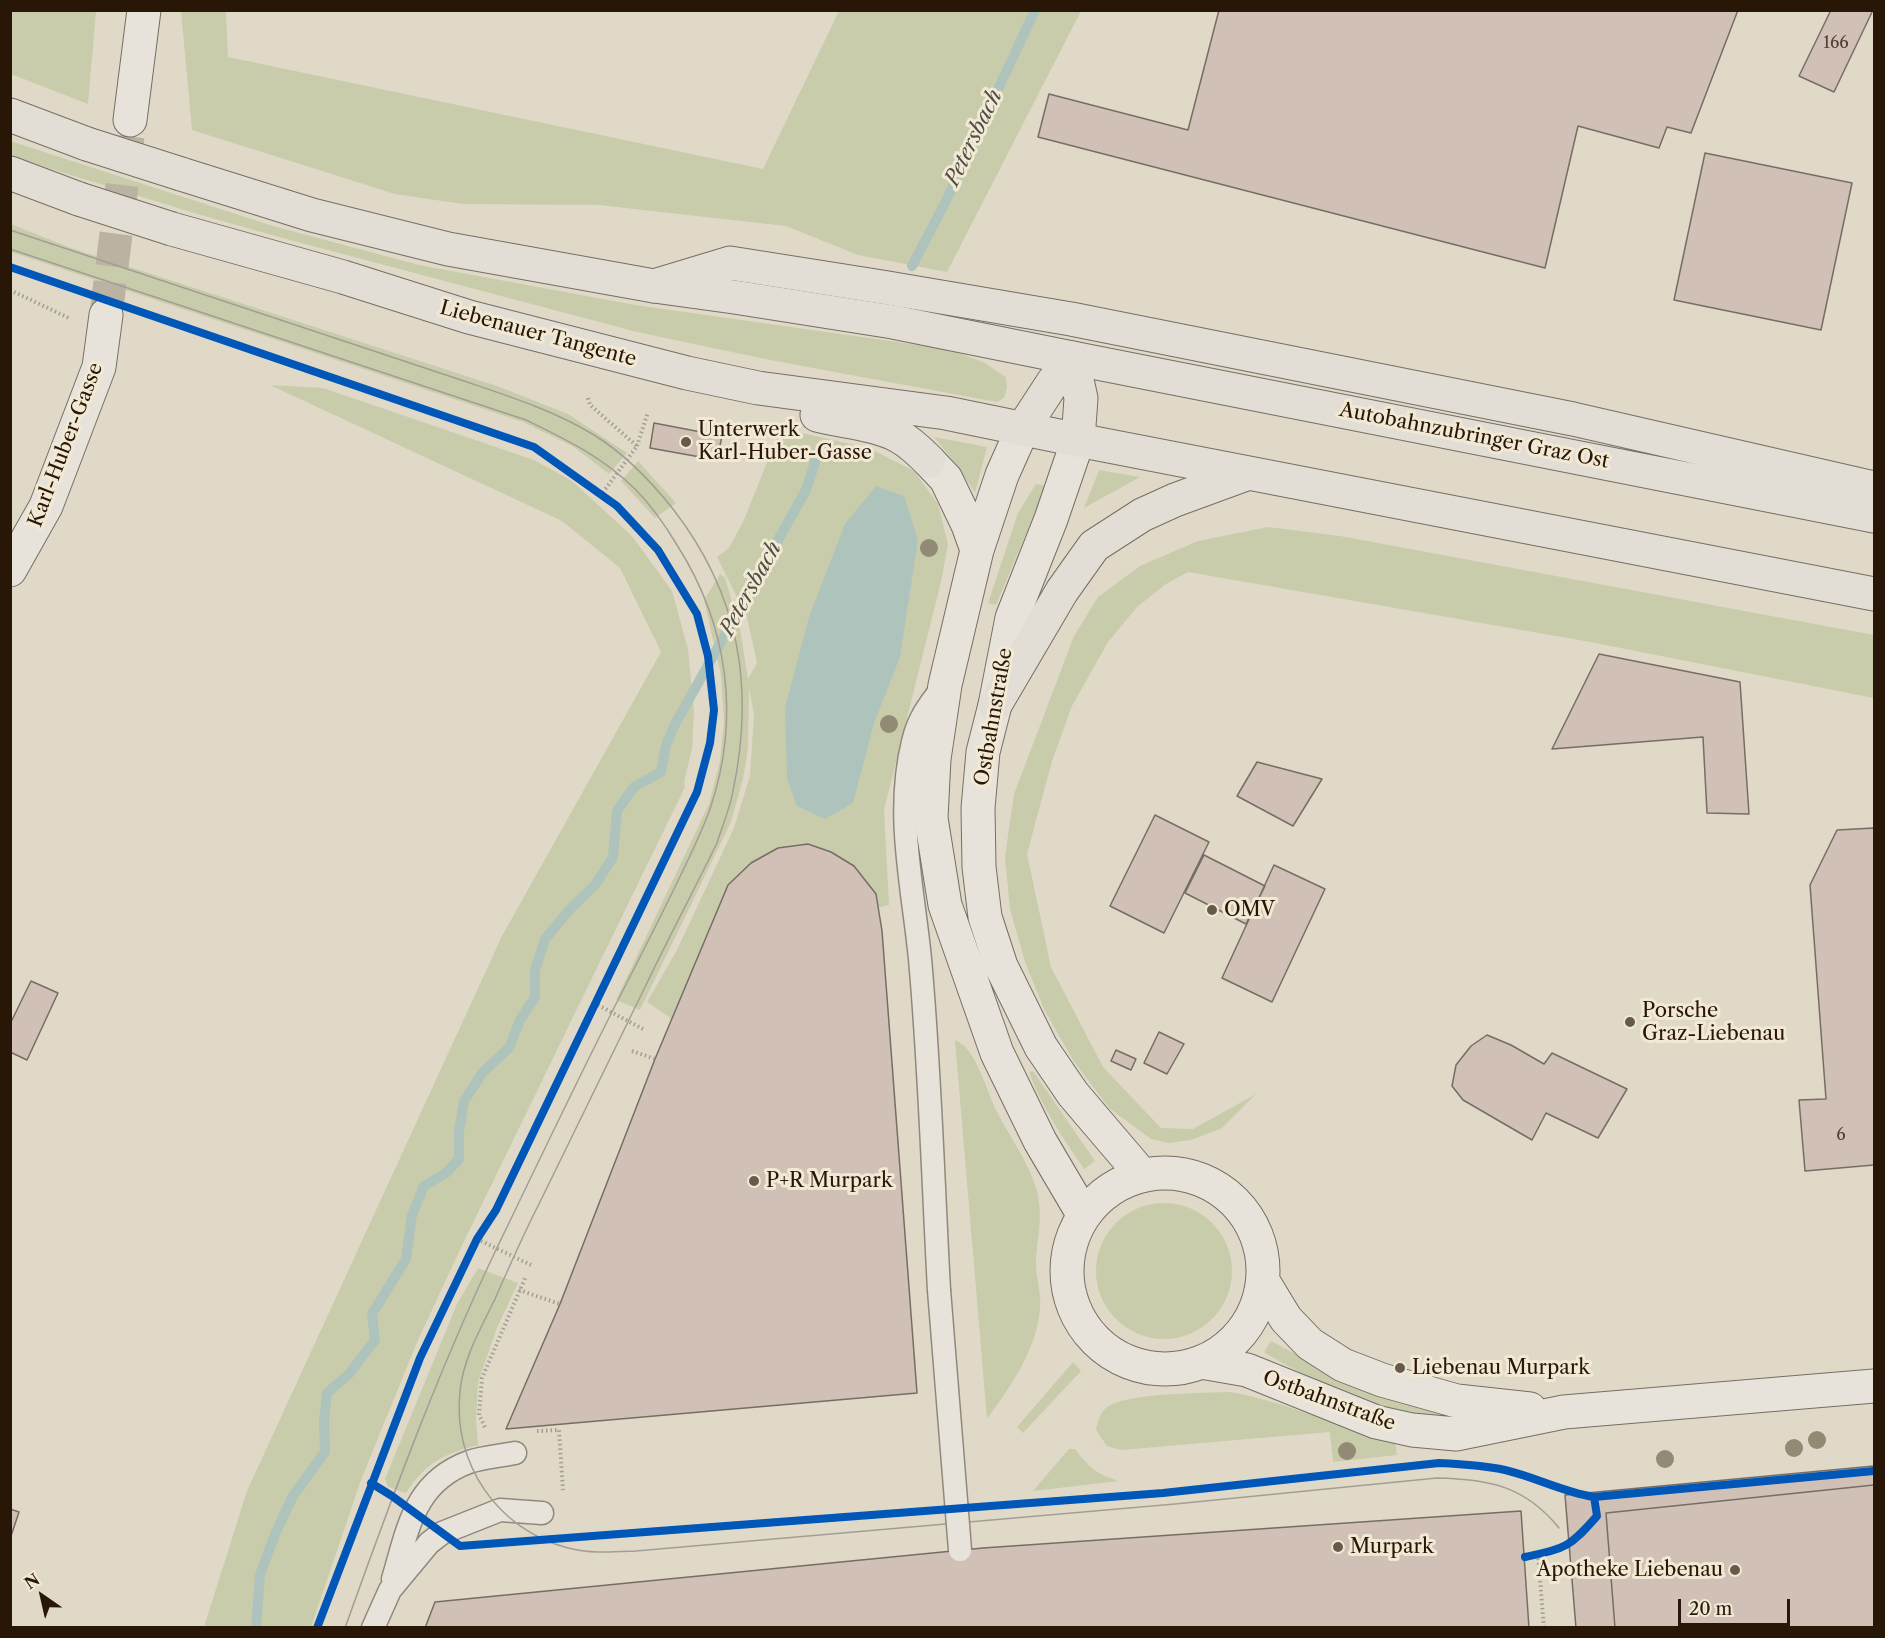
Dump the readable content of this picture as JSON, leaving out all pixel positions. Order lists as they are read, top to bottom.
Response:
{
  "streets": {
    "main road": [
      "Liebenauer Tangente",
      "Autobahnzubringer Graz Ost",
      "Karl-Huber-Gasse",
      "Ostbahnstraße"
    ]
  },
  "crossings": [
    ["Liebenauer Tangente", "Ostbahnstraße"]
  ],
  "water": ["Petersbach"],
  "places": [
    "Unterwerk Karl-Huber-Gasse",
    "OMV",
    "Porsche Graz-Liebenau",
    "P+R Murpark",
    "Liebenau Murpark",
    "Murpark",
    "Apotheke Liebenau"
  ],
  "house_numbers": ["166", "6"],
  "scale_bar": "20 m",
  "north": "top left"
}
